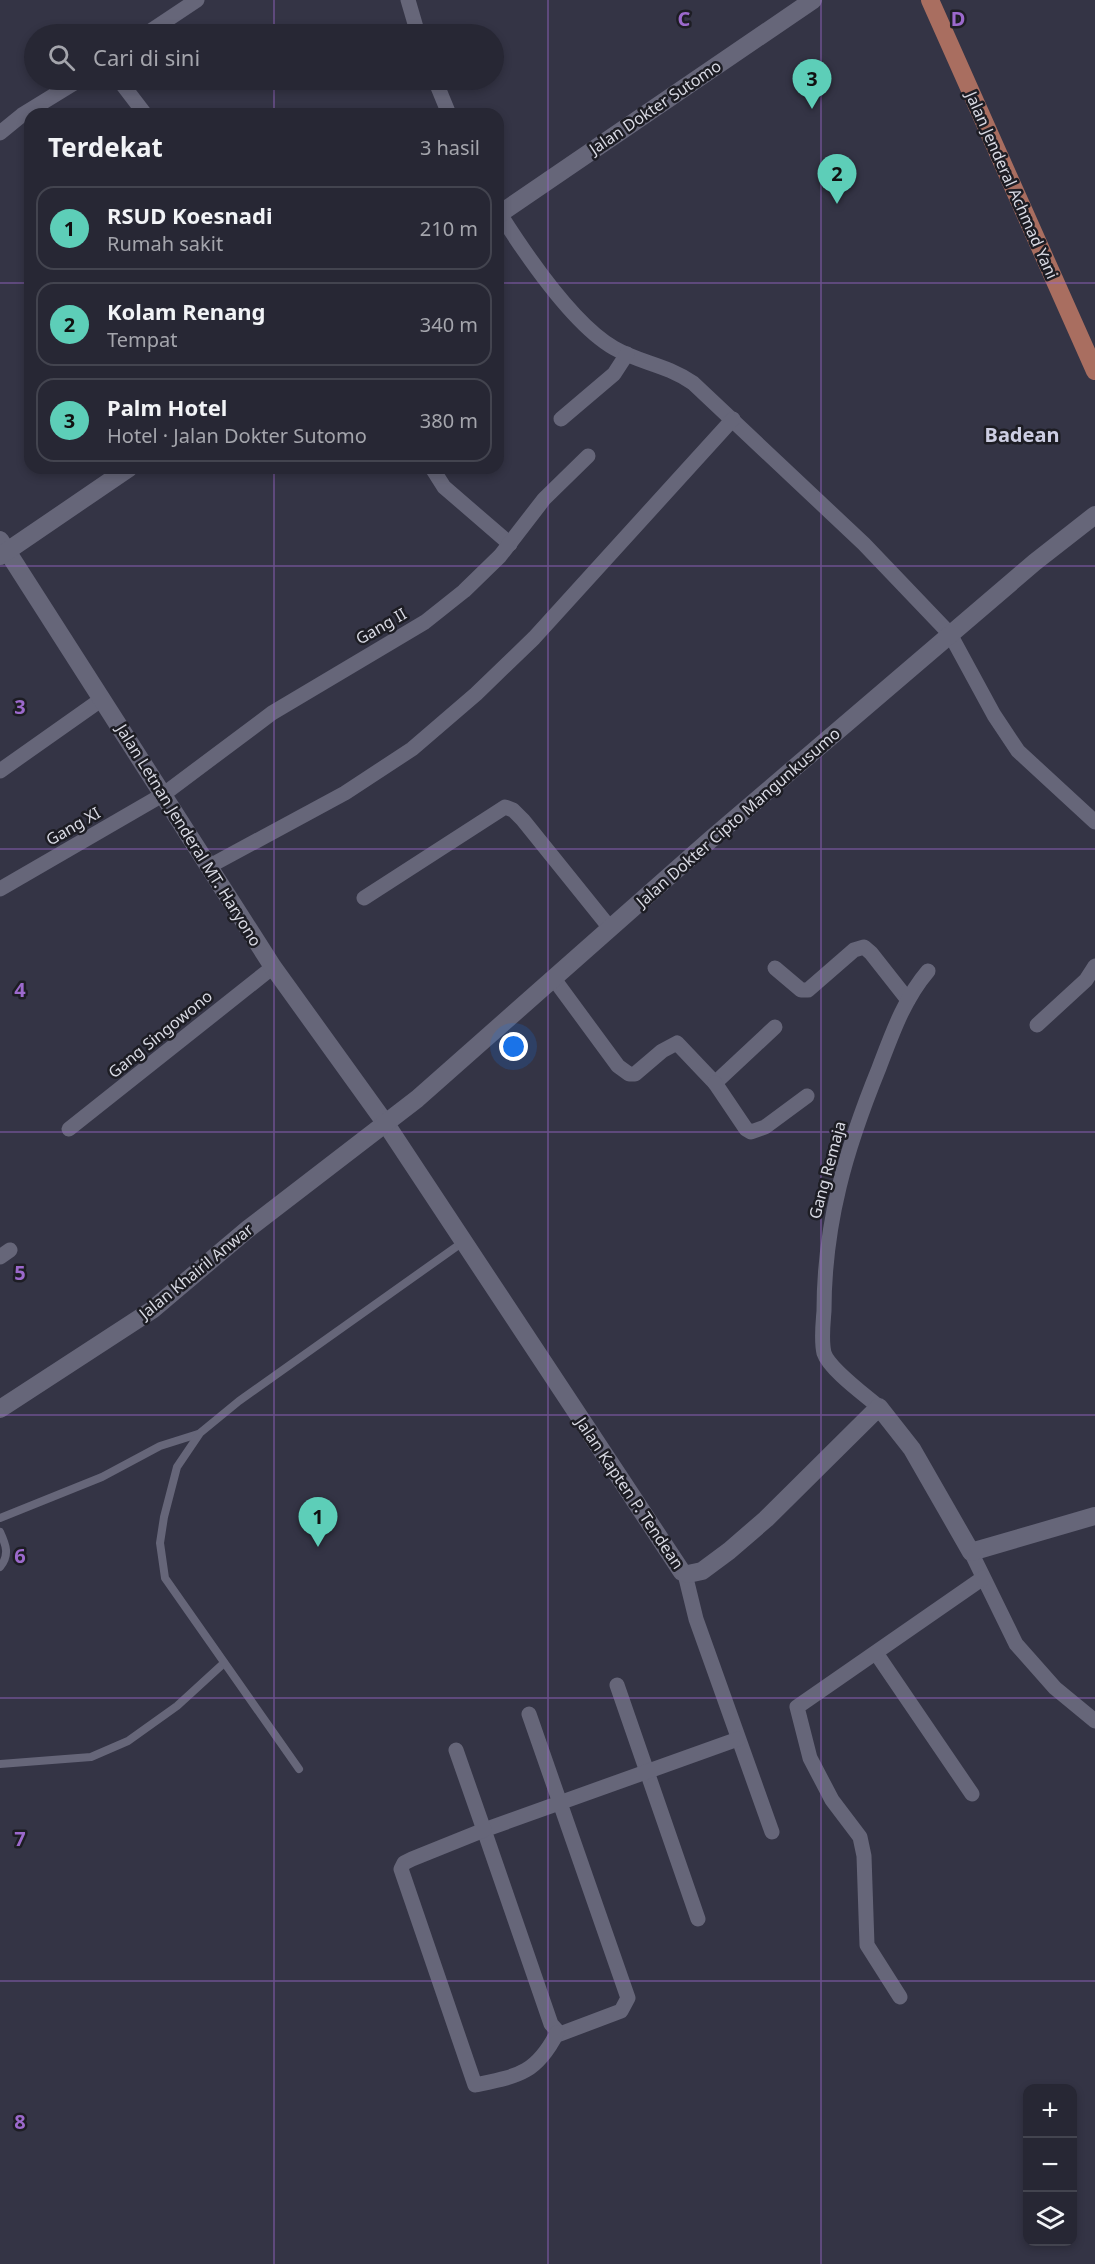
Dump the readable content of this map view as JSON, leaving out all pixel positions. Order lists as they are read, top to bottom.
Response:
{
  "streets": {
    "main road": ["Jalan Jenderal Achmad Yani"],
    "street": [
      "Jalan Dokter Sutomo",
      "Gang II",
      "Jalan Dokter Cipto Mangunkusumo",
      "Gang XI",
      "Jalan Letnan Jenderal MT. Haryono",
      "Gang Singowono",
      "Gang Remaja",
      "Jalan Khairil Anwar",
      "Jalan Kapten P. Tendean"
    ]
  },
  "crossings": [
    ["Gang II", "Gang XI"],
    ["Gang II", "Jalan Letnan Jenderal MT. Haryono"],
    ["Jalan Dokter Cipto Mangunkusumo", "Jalan Letnan Jenderal MT. Haryono"],
    ["Jalan Dokter Cipto Mangunkusumo", "Jalan Khairil Anwar"],
    ["Jalan Dokter Cipto Mangunkusumo", "Jalan Kapten P. Tendean"],
    ["Gang XI", "Jalan Letnan Jenderal MT. Haryono"],
    ["Jalan Letnan Jenderal MT. Haryono", "Gang Singowono"],
    ["Jalan Letnan Jenderal MT. Haryono", "Jalan Khairil Anwar"],
    ["Jalan Letnan Jenderal MT. Haryono", "Jalan Kapten P. Tendean"],
    ["Gang Remaja", "Jalan Kapten P. Tendean"],
    ["Jalan Khairil Anwar", "Jalan Kapten P. Tendean"]
  ],
  "districts": ["Badean"],
  "page": {
    "search": "Cari di sini",
    "pins": ["3", "2", "1"],
    "heading": ["Terdekat", "3 hasil"],
    "list": [
      {
        "mark": "1",
        "name": "RSUD Koesnadi",
        "note": "Rumah sakit",
        "value": "210 m"
      },
      {
        "mark": "2",
        "name": "Kolam Renang",
        "note": "Tempat",
        "value": "340 m"
      },
      {
        "mark": "3",
        "name": "Palm Hotel",
        "note": "Hotel · Jalan Dokter Sutomo",
        "value": "380 m"
      }
    ],
    "map_buttons": ["+", "−"]
  },
  "grid": {
    "columns": ["C", "D"],
    "rows": [
      "3",
      "4",
      "5",
      "6",
      "7",
      "8"
    ]
  }
}
